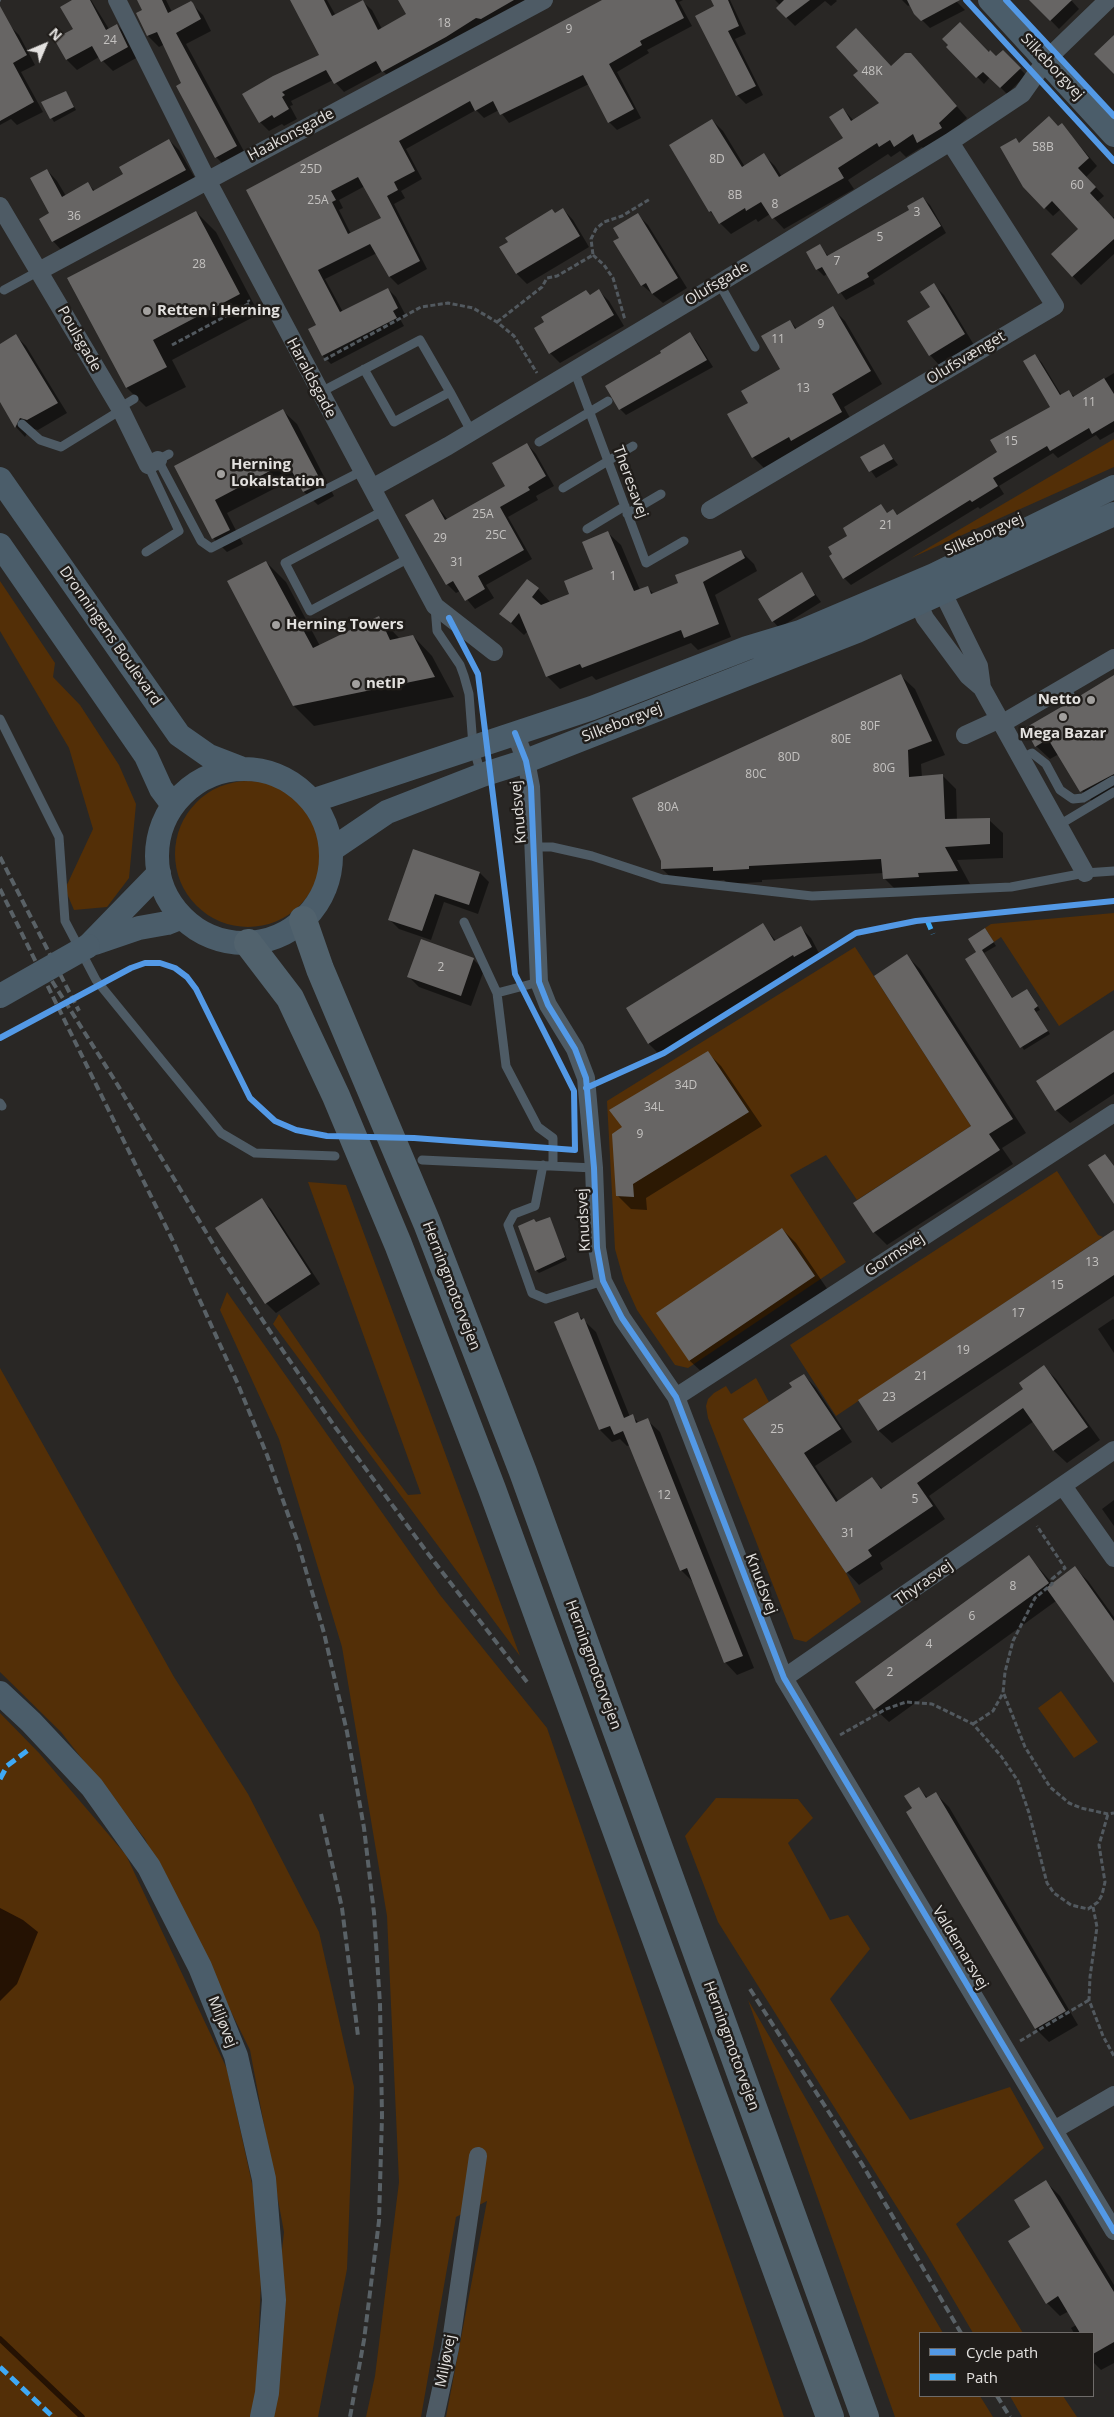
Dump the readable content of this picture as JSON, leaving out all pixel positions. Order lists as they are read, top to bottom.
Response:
{
  "streets": {
    "highway": ["Herningmotorvejen"],
    "main road": ["Silkeborgvej", "Dronningens Boulevard", "Miljøvej"],
    "street": [
      "Haakonsgade",
      "Olufsgade",
      "Poulsgade",
      "Olufsvænget",
      "Haraldsgade",
      "Knudsvej",
      "Gormsvej",
      "Thyrasvej",
      "Valdemarsvej"
    ],
    "lane": ["Theresavej"]
  },
  "crossings": [
    ["Silkeborgvej", "Olufsgade"],
    ["Silkeborgvej", "Dronningens Boulevard"],
    ["Silkeborgvej", "Knudsvej"],
    ["Silkeborgvej", "Herningmotorvejen"],
    ["Haakonsgade", "Poulsgade"],
    ["Haakonsgade", "Haraldsgade"],
    ["Olufsgade", "Olufsvænget"],
    ["Olufsgade", "Haraldsgade"],
    ["Olufsgade", "Theresavej"],
    ["Dronningens Boulevard", "Herningmotorvejen"],
    ["Knudsvej", "Gormsvej"],
    ["Knudsvej", "Thyrasvej"],
    ["Knudsvej", "Valdemarsvej"],
    ["Thyrasvej", "Valdemarsvej"]
  ],
  "places": [
    "Retten i Herning",
    "Herning Lokalstation",
    "Herning Towers",
    "netIP",
    "Netto",
    "Mega Bazar"
  ],
  "house_numbers": [
    "18",
    "9",
    "24",
    "48K",
    "58B",
    "8D",
    "25D",
    "60",
    "8B",
    "25A",
    "8",
    "3",
    "36",
    "5",
    "7",
    "28",
    "9",
    "11",
    "13",
    "11",
    "15",
    "25A",
    "21",
    "25C",
    "29",
    "31",
    "1",
    "80F",
    "80E",
    "80D",
    "80G",
    "80C",
    "80A",
    "2",
    "34D",
    "34L",
    "9",
    "13",
    "15",
    "17",
    "19",
    "21",
    "23",
    "25",
    "12",
    "5",
    "31",
    "8",
    "6",
    "4",
    "2"
  ],
  "legend": ["Cycle path", "Path"],
  "north": "top right"
}
